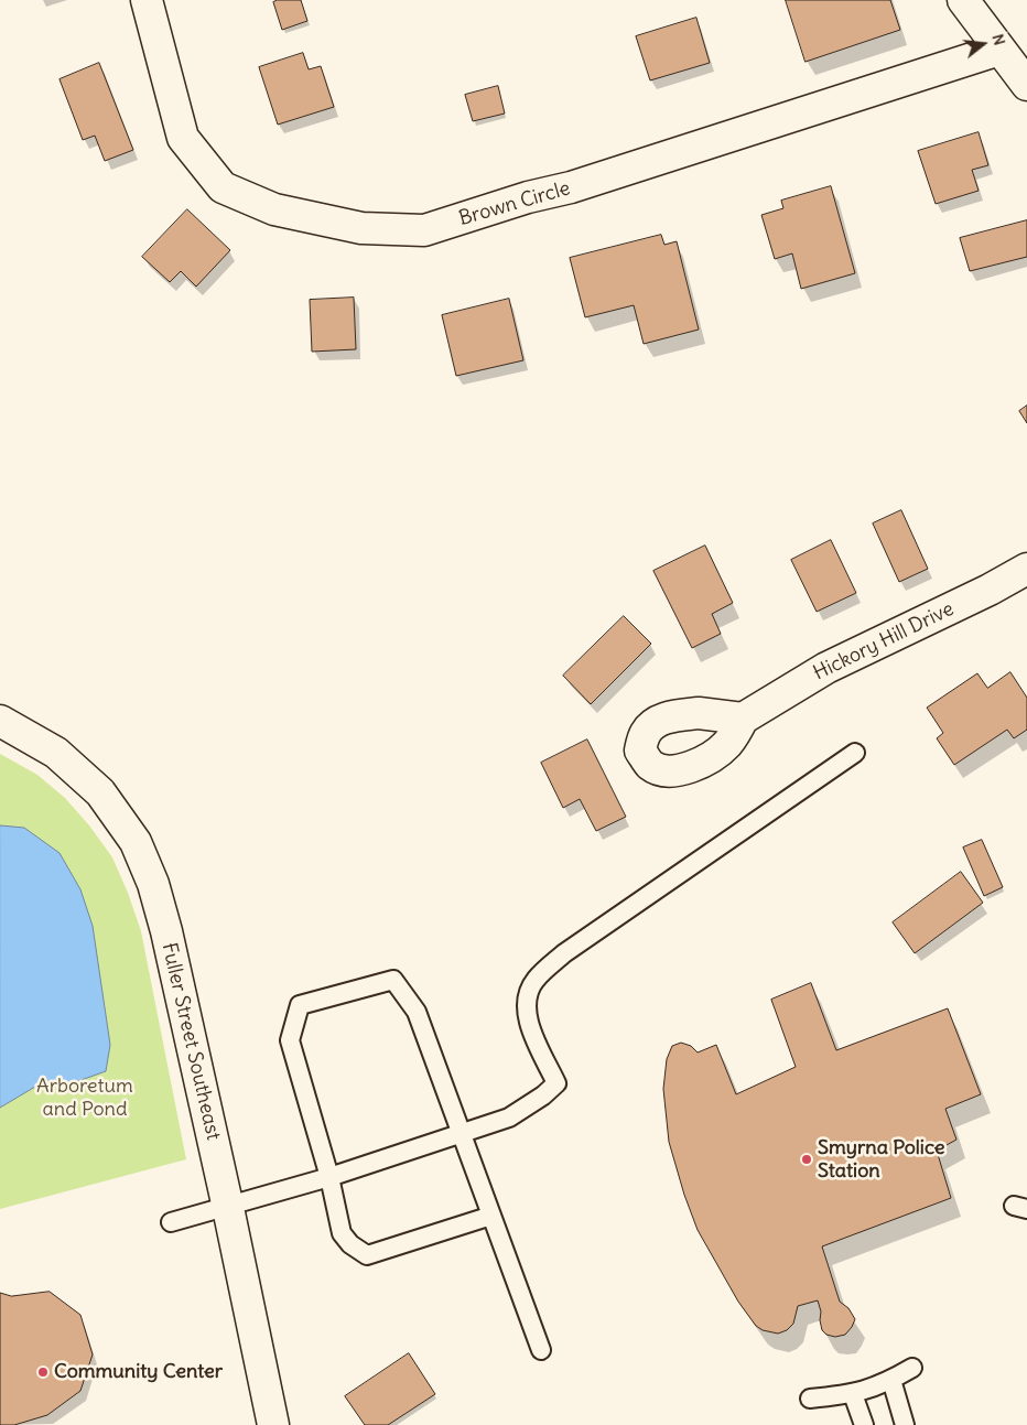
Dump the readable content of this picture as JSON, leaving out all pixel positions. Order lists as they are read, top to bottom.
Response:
{
  "streets": {
    "street": ["Brown Circle", "Hickory Hill Drive", "Fuller Street Southeast"]
  },
  "parks": ["Arboretum and Pond"],
  "places": ["Smyrna Police Station", "Community Center"],
  "north": "right"
}
